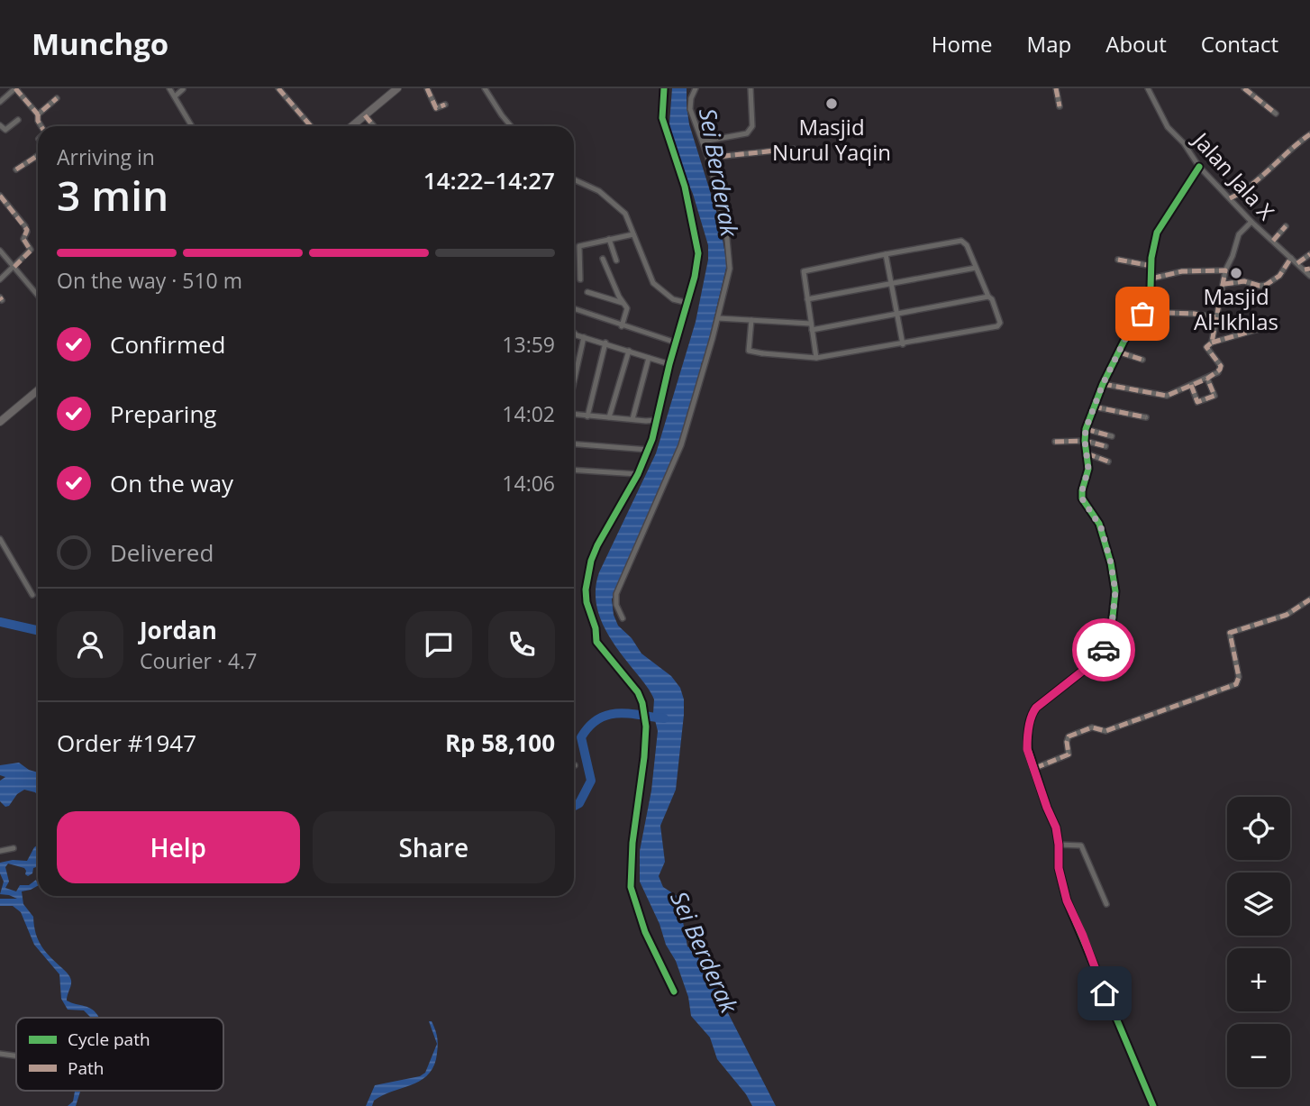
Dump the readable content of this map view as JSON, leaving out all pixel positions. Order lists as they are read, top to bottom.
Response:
{
  "streets": {
    "street": ["Jalan Jala X"]
  },
  "water": ["Sei Berderak"],
  "places": ["Masjid Nurul Yaqin", "Masjid Al-Ikhlas"],
  "legend": ["Cycle path", "Path"],
  "page": {
    "header": "Munchgo",
    "nav": [
      "Home",
      "Map",
      "About",
      "Contact"
    ],
    "heading": ["3 min", "Arriving in", "14:22–14:27"],
    "panel": [
      "Jordan",
      "Courier · 4.7",
      "Order #1947",
      "Rp 58,100"
    ],
    "bar": "On the way · 510 m",
    "list": [
      ["Confirmed", "13:59"],
      ["Preparing", "14:02"],
      ["On the way", "14:06"],
      "Delivered"
    ],
    "map_buttons": ["+", "−"],
    "buttons": ["Help", "Share"]
  }
}
